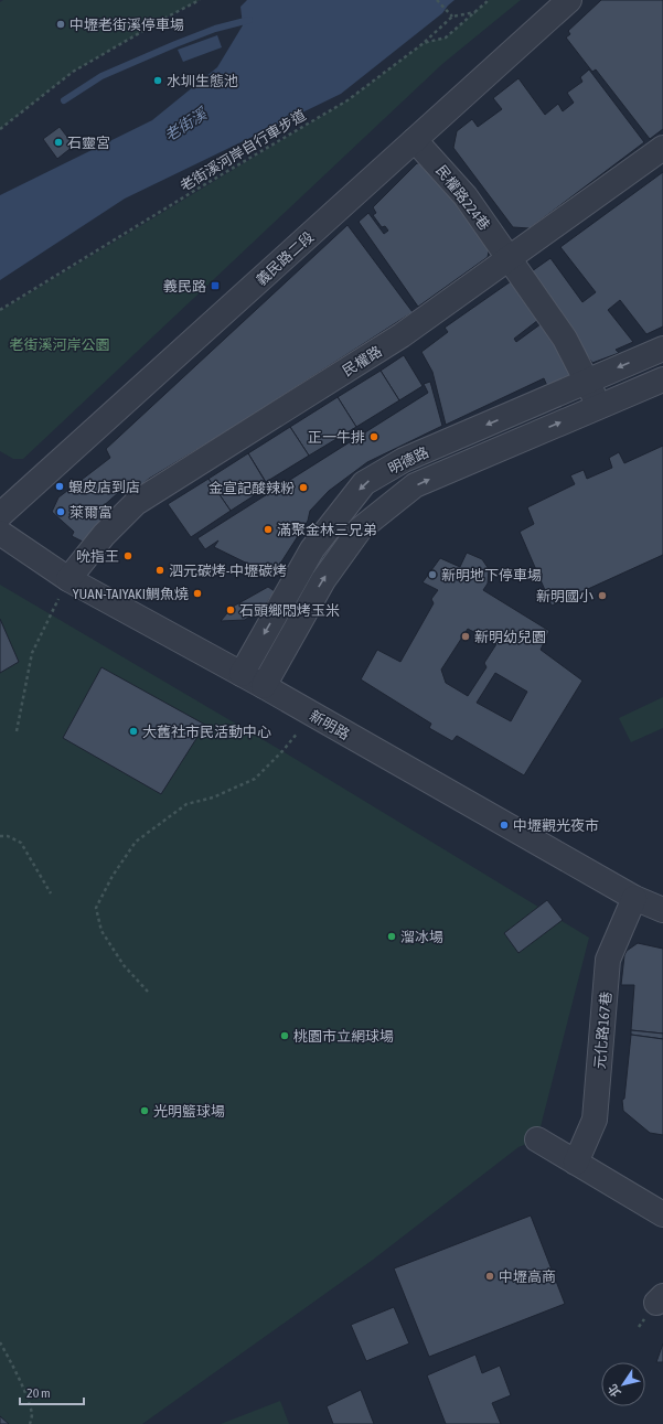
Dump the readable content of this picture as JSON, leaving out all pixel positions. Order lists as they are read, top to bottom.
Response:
{
  "streets": {
    "street": [
      "民權路224巷",
      "義民路二段",
      "民權路",
      "明德路",
      "新明路",
      "元化路167巷"
    ],
    "path": ["老街溪河岸自行車步道"]
  },
  "crossings": [
    ["民權路224巷", "義民路二段"],
    ["民權路224巷", "民權路"],
    ["民權路224巷", "明德路"],
    ["民權路", "新明路"],
    ["明德路", "新明路"],
    ["新明路", "元化路167巷"]
  ],
  "water": ["老街溪"],
  "parks": ["老街溪河岸公園"],
  "places": {
    "other": [
      "中壢老街溪停車場",
      "水圳生態池",
      "石靈宮",
      "正一牛排",
      "蝦皮店到店",
      "金宣記酸辣粉",
      "萊爾富",
      "滿聚金林三兄弟",
      "吮指王",
      "泗元碳烤-中壢碳烤",
      "新明地下停車場",
      "YUAN-TAIYAKI鯛魚燒",
      "新明國小",
      "石頭鄉悶烤玉米",
      "新明幼兒園",
      "大舊社市民活動中心",
      "中壢觀光夜市",
      "溜冰場",
      "桃園市立網球場",
      "光明籃球場",
      "中壢高商"
    ],
    "transit": ["義民路"]
  },
  "scale_bar": "20 m",
  "north": "bottom left"
}
